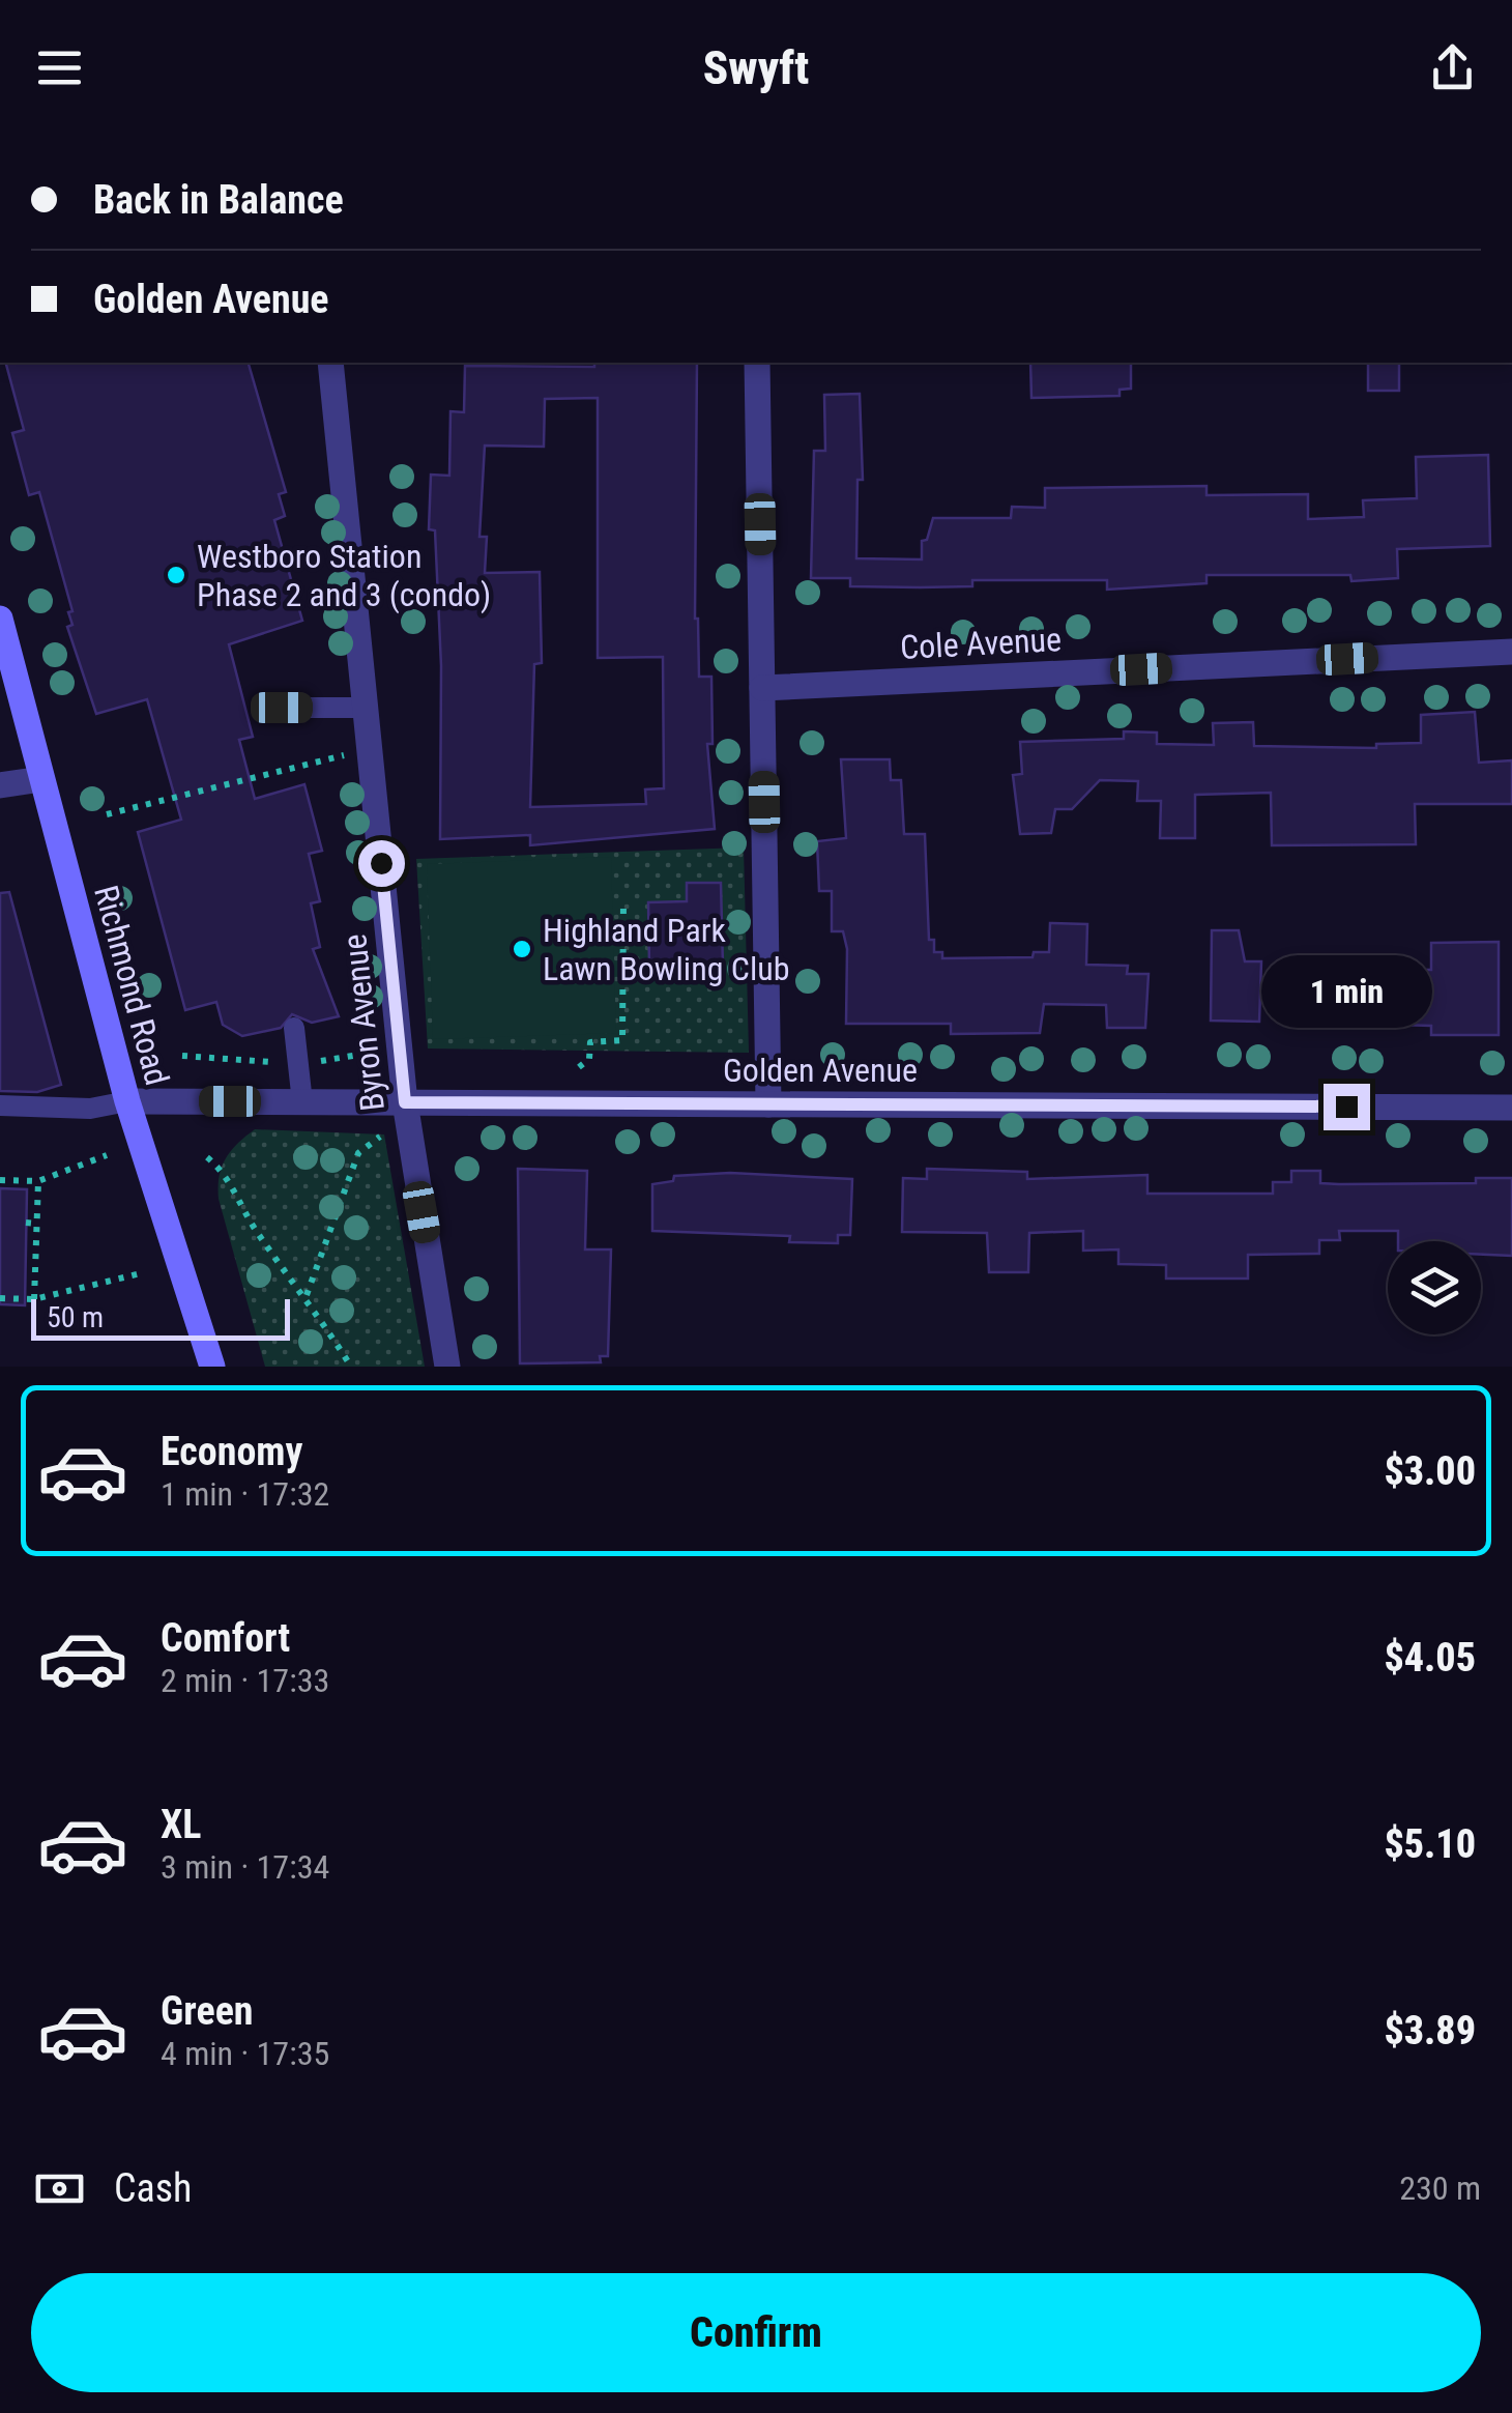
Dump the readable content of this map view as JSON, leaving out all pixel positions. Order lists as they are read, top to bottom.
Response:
{
  "streets": {
    "main road": ["Richmond Road"],
    "street": ["Cole Avenue", "Byron Avenue", "Golden Avenue"]
  },
  "crossings": [
    ["Richmond Road", "Golden Avenue"],
    ["Byron Avenue", "Golden Avenue"]
  ],
  "places": ["Westboro Station Phase 2 and 3 (condo)", "Highland Park Lawn Bowling Club"],
  "scale_bar": "50 m",
  "page": {
    "header": "Swyft",
    "banner": ["Back in Balance", "Golden Avenue"],
    "bubble": "1 min",
    "scale": "50 m",
    "list": [
      {
        "name": "Economy",
        "note": "1 min · 17:32",
        "value": "$3.00"
      },
      {
        "name": "Comfort",
        "note": "2 min · 17:33",
        "value": "$4.05"
      },
      {
        "name": "XL",
        "note": "3 min · 17:34",
        "value": "$5.10"
      },
      {
        "name": "Green",
        "note": "4 min · 17:35",
        "value": "$3.89"
      }
    ],
    "pay": ["Cash", "230 m"],
    "buttons": "Confirm"
  }
}
